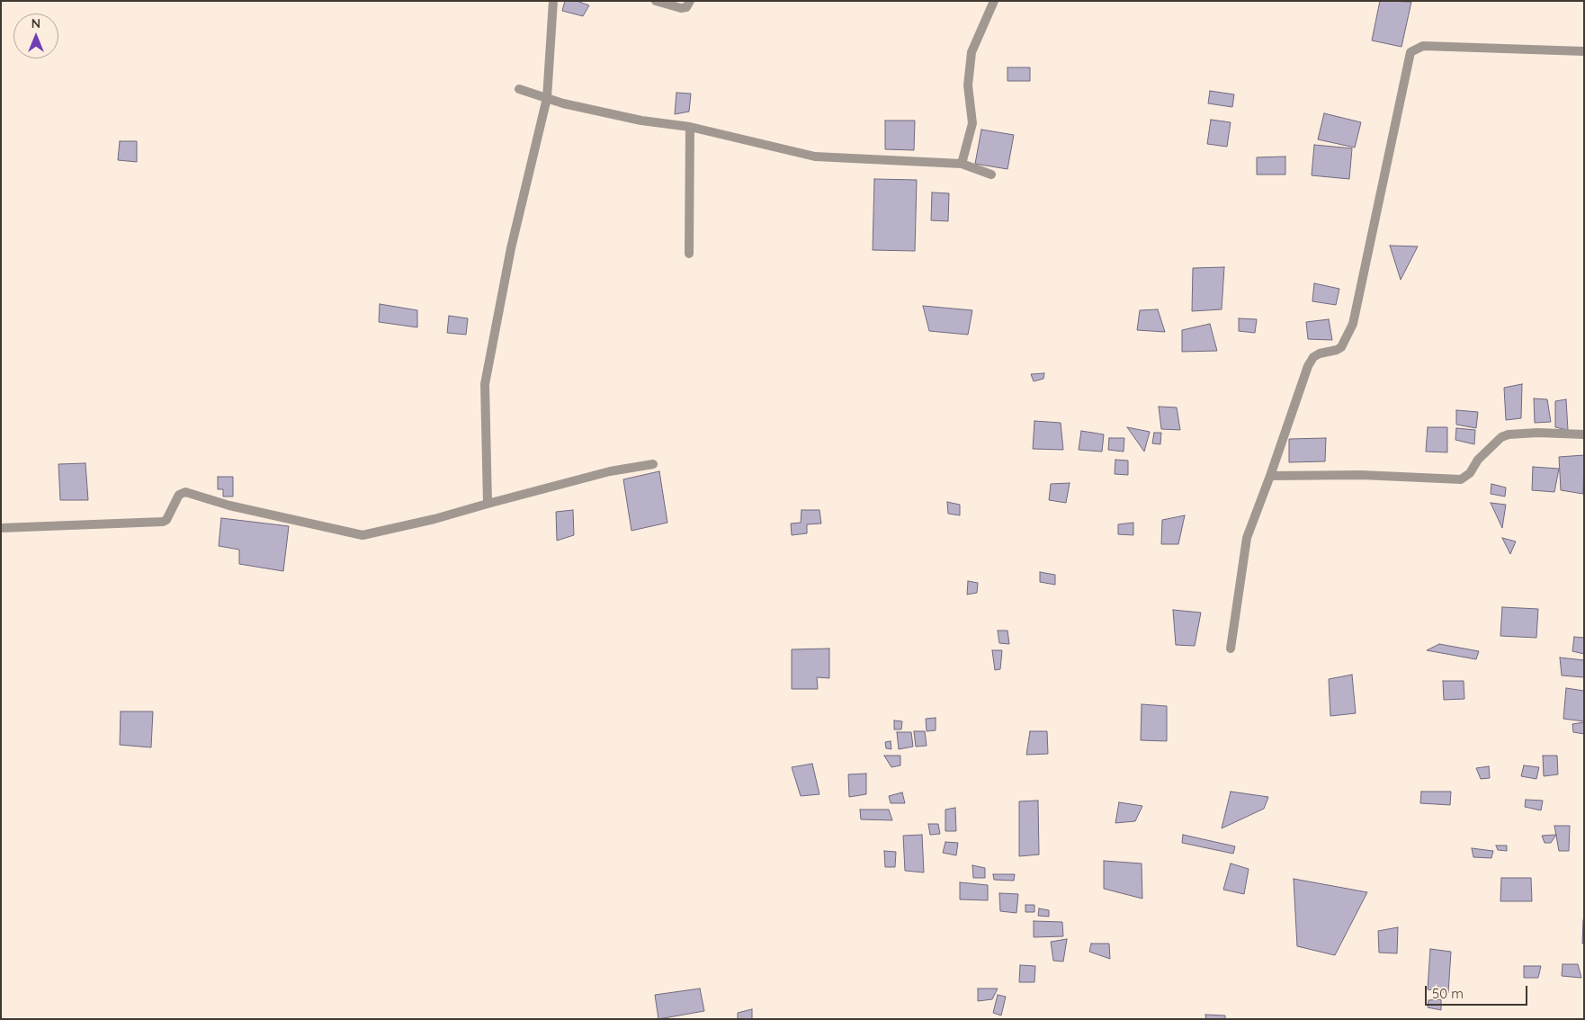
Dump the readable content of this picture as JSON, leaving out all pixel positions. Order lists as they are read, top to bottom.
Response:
{
  "scale_bar": "50 m",
  "north": "top"
}
